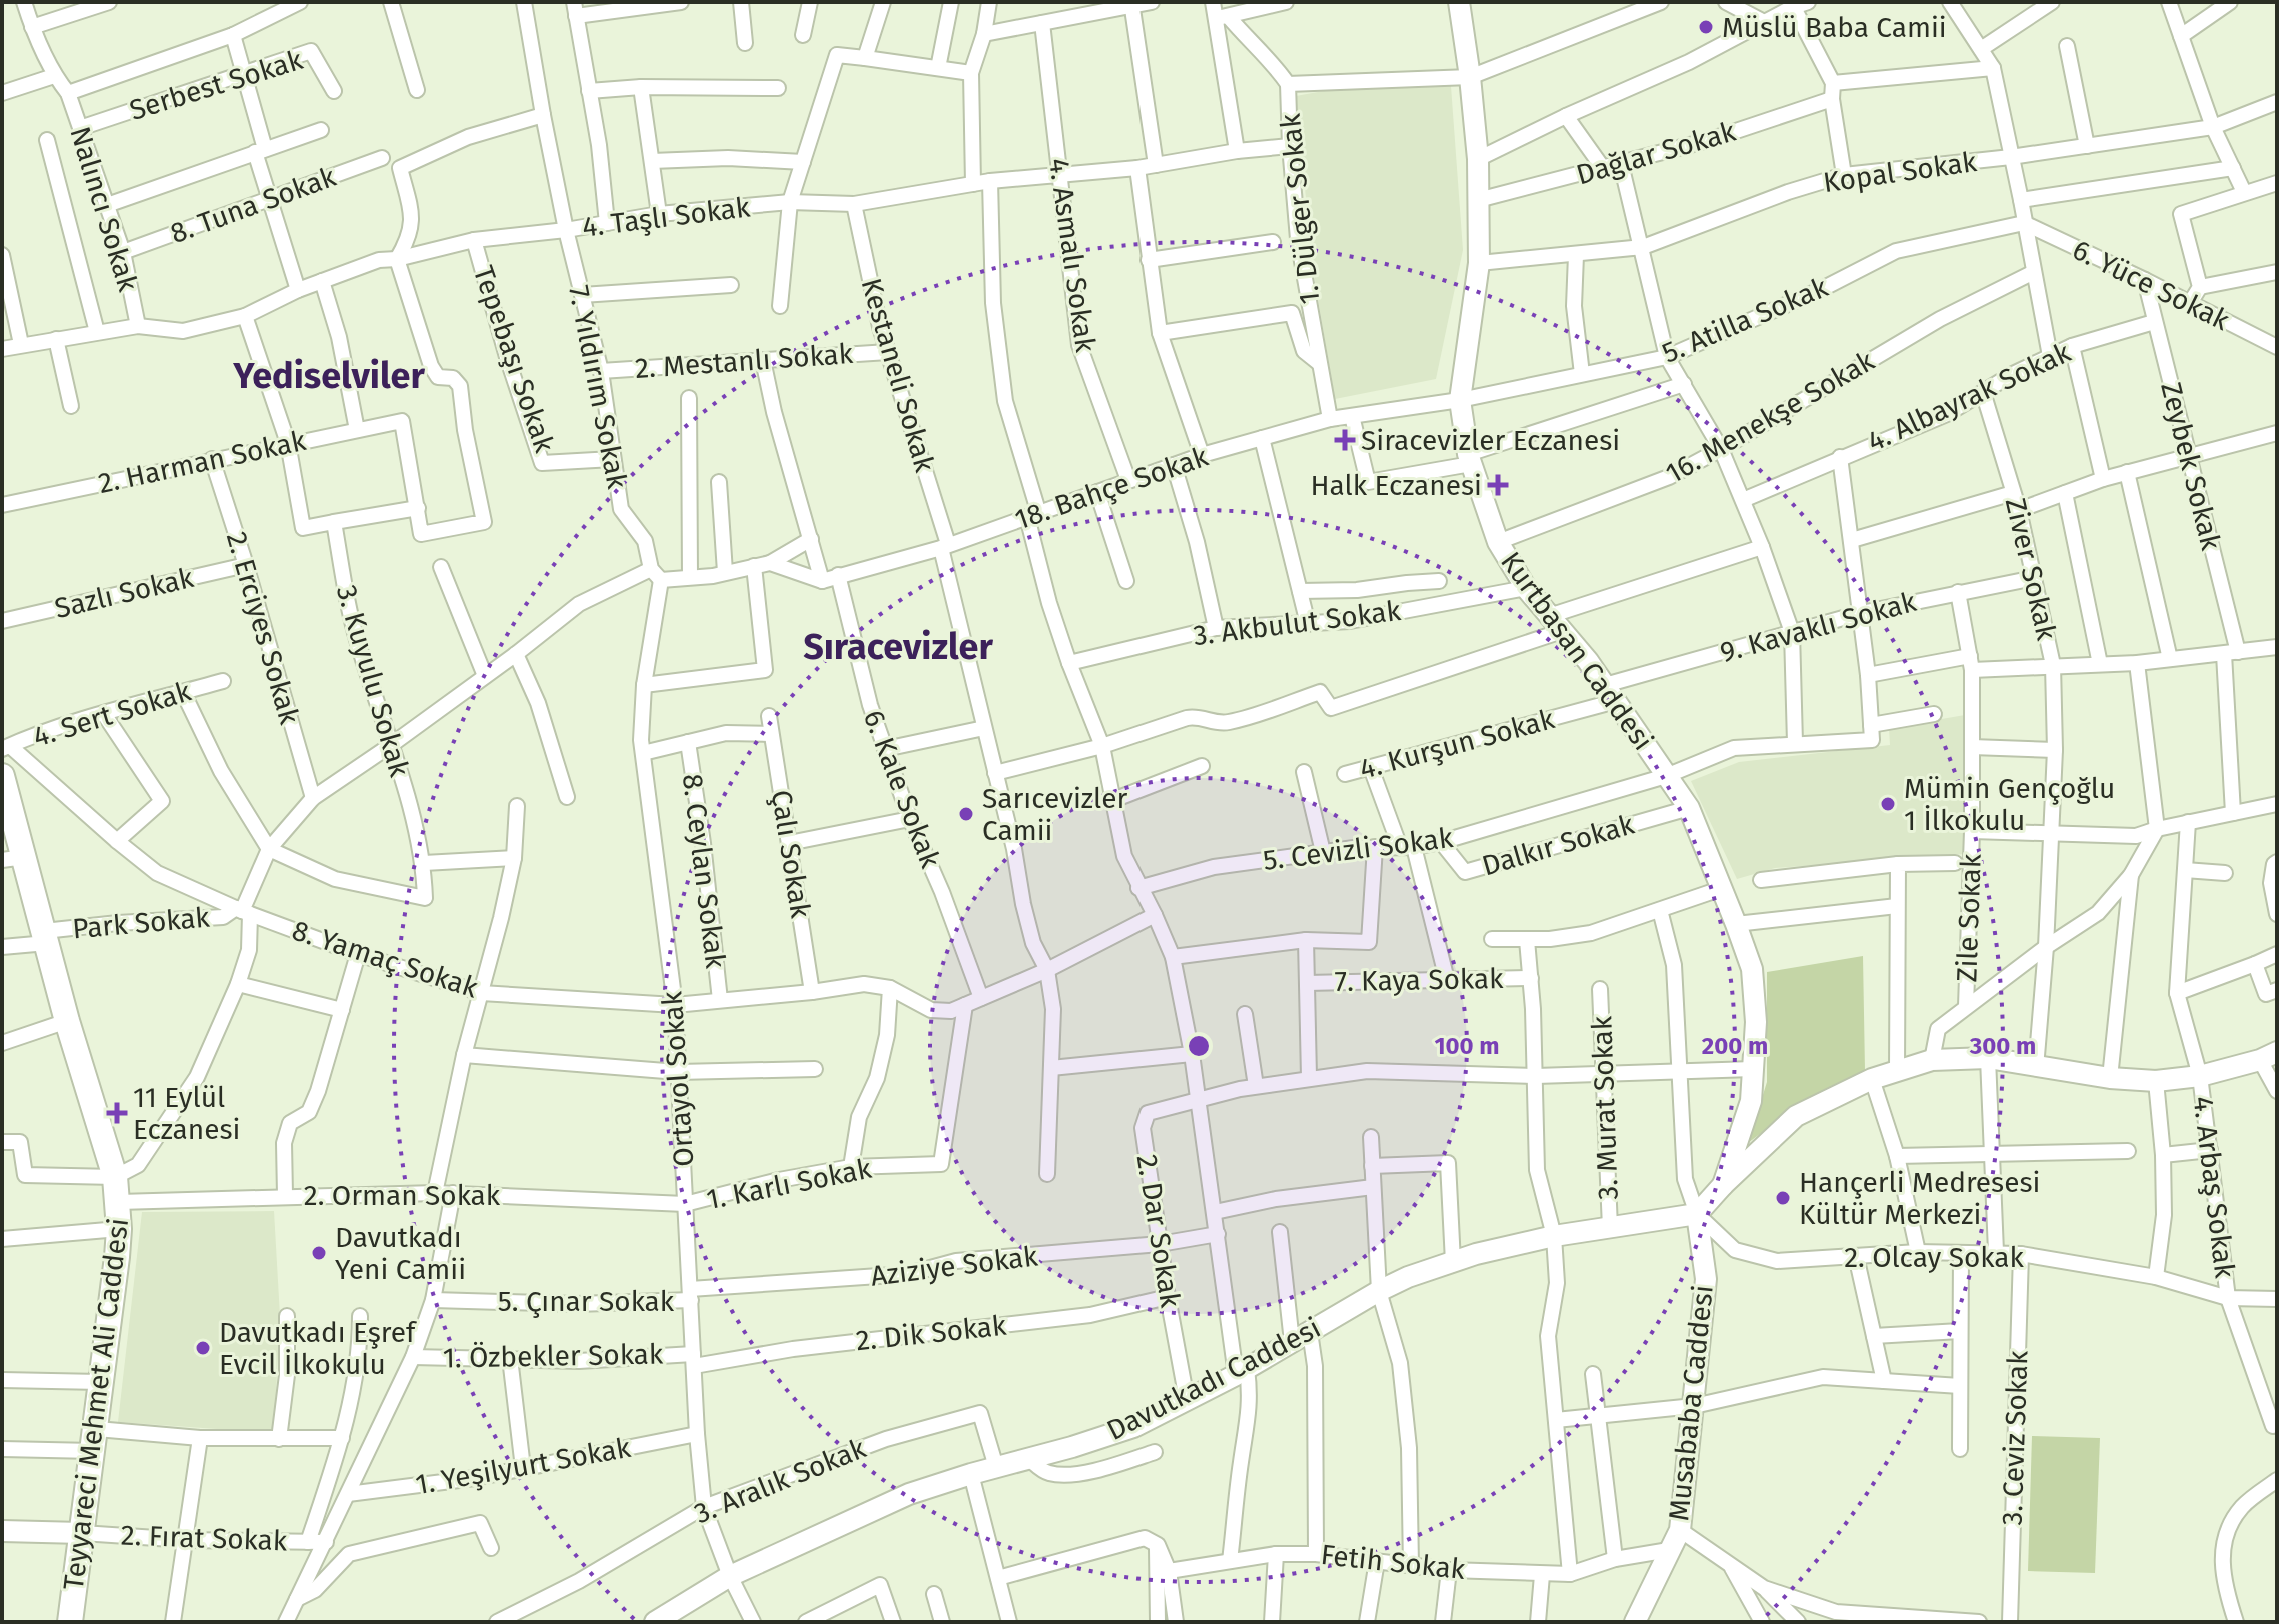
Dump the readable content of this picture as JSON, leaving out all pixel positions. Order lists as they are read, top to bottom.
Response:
{
  "streets": {
    "main road": [
      "Kurtbasan Caddesi",
      "Davutkadı Caddesi",
      "Musababa Caddesi",
      "Teyyareci Mehmet Ali Caddesi"
    ],
    "street": [
      "Serbest Sokak",
      "Dağlar Sokak",
      "Kopal Sokak",
      "8. Tuna Sokak",
      "Nalıncı Sokak",
      "1. Dülger Sokak",
      "4. Taşlı Sokak",
      "4. Asmalı Sokak",
      "6. Yüce Sokak",
      "5. Atilla Sokak",
      "Tepebaşı Sokak",
      "2. Mestanlı Sokak",
      "Kestaneli Sokak",
      "7. Yıldırım Sokak",
      "4. Albayrak Sokak",
      "16. Menekşe Sokak",
      "2. Harman Sokak",
      "Zeybek Sokak",
      "18. Bahçe Sokak",
      "Ziver Sokak",
      "Sazlı Sokak",
      "3. Akbulut Sokak",
      "9. Kavaklı Sokak",
      "2. Erciyes Sokak",
      "3. Kuyulu Sokak",
      "4. Sert Sokak",
      "4. Kurşun Sokak",
      "6. Kale Sokak",
      "Dalkır Sokak",
      "5. Cevizli Sokak",
      "Çalı Sokak",
      "8. Ceylan Sokak",
      "Zile Sokak",
      "Park Sokak",
      "8. Yamaç Sokak",
      "7. Kaya Sokak",
      "Ortayol Sokak",
      "3. Murat Sokak",
      "1. Karlı Sokak",
      "4. Arbaş Sokak",
      "2. Orman Sokak",
      "2. Dar Sokak",
      "2. Olcay Sokak",
      "Aziziye Sokak",
      "5. Çınar Sokak",
      "2. Dik Sokak",
      "1. Özbekler Sokak",
      "3. Ceviz Sokak",
      "1. Yeşilyurt Sokak",
      "3. Aralık Sokak",
      "2. Fırat Sokak",
      "Fetih Sokak"
    ]
  },
  "crossings": [
    ["Serbest Sokak", "Nalıncı Sokak"],
    ["Dağlar Sokak", "Kurtbasan Caddesi"],
    ["Kopal Sokak", "Kurtbasan Caddesi"],
    ["8. Tuna Sokak", "Nalıncı Sokak"],
    ["Nalıncı Sokak", "4. Taşlı Sokak"],
    ["1. Dülger Sokak", "4. Taşlı Sokak"],
    ["1. Dülger Sokak", "18. Bahçe Sokak"],
    ["1. Dülger Sokak", "Kurtbasan Caddesi"],
    ["4. Taşlı Sokak", "4. Asmalı Sokak"],
    ["4. Taşlı Sokak", "Tepebaşı Sokak"],
    ["4. Taşlı Sokak", "Kestaneli Sokak"],
    ["4. Taşlı Sokak", "7. Yıldırım Sokak"],
    ["4. Asmalı Sokak", "18. Bahçe Sokak"],
    ["6. Yüce Sokak", "5. Atilla Sokak"],
    ["6. Yüce Sokak", "Zeybek Sokak"],
    ["5. Atilla Sokak", "18. Bahçe Sokak"],
    ["5. Atilla Sokak", "Kurtbasan Caddesi"],
    ["Tepebaşı Sokak", "7. Yıldırım Sokak"],
    ["2. Mestanlı Sokak", "Kestaneli Sokak"],
    ["2. Mestanlı Sokak", "7. Yıldırım Sokak"],
    ["Kestaneli Sokak", "18. Bahçe Sokak"],
    ["7. Yıldırım Sokak", "Ortayol Sokak"],
    ["4. Albayrak Sokak", "Zeybek Sokak"],
    ["4. Albayrak Sokak", "Ziver Sokak"],
    ["16. Menekşe Sokak", "Kurtbasan Caddesi"],
    ["2. Harman Sokak", "2. Erciyes Sokak"],
    ["18. Bahçe Sokak", "Kurtbasan Caddesi"],
    ["18. Bahçe Sokak", "6. Kale Sokak"],
    ["Ziver Sokak", "9. Kavaklı Sokak"],
    ["Sazlı Sokak", "2. Erciyes Sokak"],
    ["3. Akbulut Sokak", "Kurtbasan Caddesi"],
    ["9. Kavaklı Sokak", "Kurtbasan Caddesi"],
    ["9. Kavaklı Sokak", "4. Kurşun Sokak"],
    ["9. Kavaklı Sokak", "Zile Sokak"],
    ["Kurtbasan Caddesi", "4. Kurşun Sokak"],
    ["Kurtbasan Caddesi", "Dalkır Sokak"],
    ["Kurtbasan Caddesi", "5. Cevizli Sokak"],
    ["4. Sert Sokak", "8. Yamaç Sokak"],
    ["Dalkır Sokak", "5. Cevizli Sokak"],
    ["Çalı Sokak", "8. Yamaç Sokak"],
    ["8. Ceylan Sokak", "8. Yamaç Sokak"],
    ["Park Sokak", "8. Yamaç Sokak"],
    ["Park Sokak", "Teyyareci Mehmet Ali Caddesi"],
    ["8. Yamaç Sokak", "Ortayol Sokak"],
    ["Ortayol Sokak", "1. Karlı Sokak"],
    ["Ortayol Sokak", "2. Orman Sokak"],
    ["Ortayol Sokak", "Aziziye Sokak"],
    ["Ortayol Sokak", "5. Çınar Sokak"],
    ["Ortayol Sokak", "2. Dik Sokak"],
    ["Ortayol Sokak", "1. Özbekler Sokak"],
    ["Ortayol Sokak", "Davutkadı Caddesi"],
    ["Ortayol Sokak", "1. Yeşilyurt Sokak"],
    ["Ortayol Sokak", "3. Aralık Sokak"],
    ["3. Murat Sokak", "Davutkadı Caddesi"],
    ["1. Karlı Sokak", "2. Orman Sokak"],
    ["4. Arbaş Sokak", "2. Olcay Sokak"],
    ["2. Orman Sokak", "Teyyareci Mehmet Ali Caddesi"],
    ["2. Dar Sokak", "Aziziye Sokak"],
    ["2. Dar Sokak", "2. Dik Sokak"],
    ["2. Dar Sokak", "Davutkadı Caddesi"],
    ["2. Olcay Sokak", "Davutkadı Caddesi"],
    ["2. Olcay Sokak", "Musababa Caddesi"],
    ["2. Olcay Sokak", "3. Ceviz Sokak"],
    ["Aziziye Sokak", "5. Çınar Sokak"],
    ["2. Dik Sokak", "1. Özbekler Sokak"],
    ["Davutkadı Caddesi", "Musababa Caddesi"],
    ["Davutkadı Caddesi", "3. Aralık Sokak"],
    ["Musababa Caddesi", "Fetih Sokak"],
    ["Teyyareci Mehmet Ali Caddesi", "2. Fırat Sokak"]
  ],
  "districts": ["Yediselviler", "Sıracevizler"],
  "places": {
    "other": [
      "Müslü Baba Camii",
      "Mümin Gençoğlu 1 İlkokulu",
      "Sarıcevizler Camii",
      "Hançerli Medresesi Kültür Merkezi",
      "Davutkadı Yeni Camii",
      "Davutkadı Eşref Evcil İlkokulu"
    ],
    "health": ["Siracevizler Eczanesi", "Halk Eczanesi", "11 Eylül Eczanesi"]
  },
  "rings": ["100 m", "200 m", "300 m"]
}
